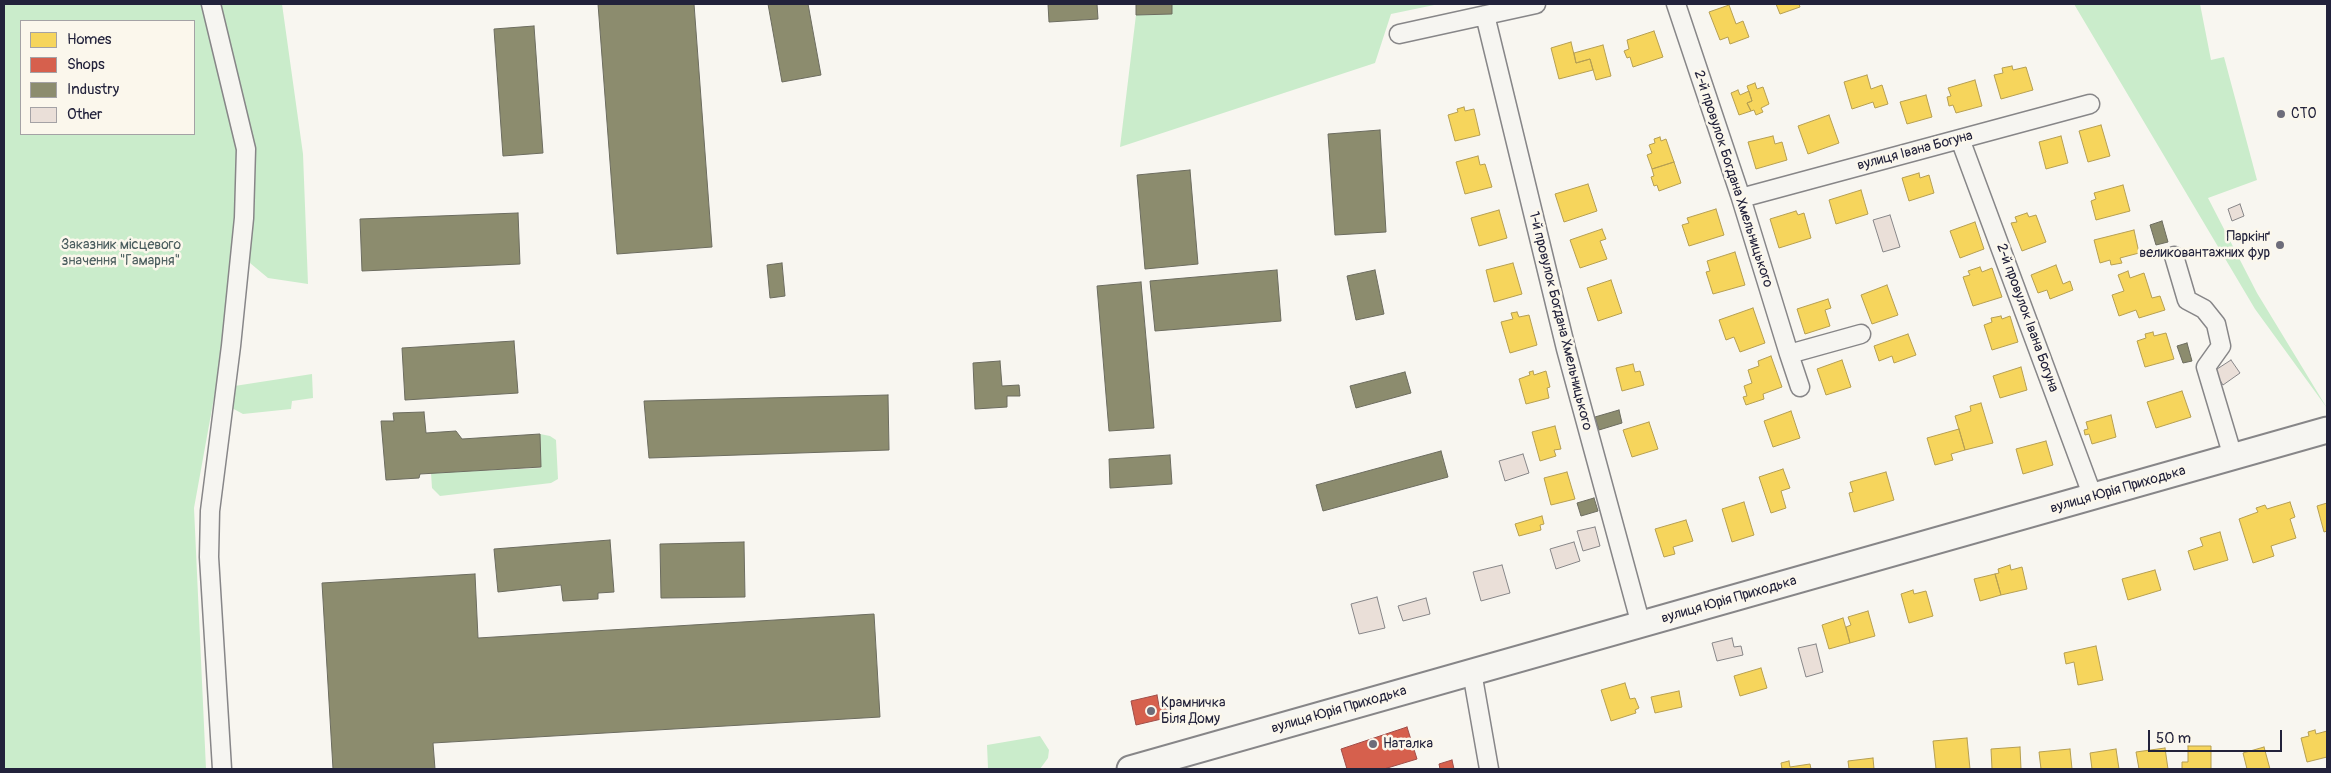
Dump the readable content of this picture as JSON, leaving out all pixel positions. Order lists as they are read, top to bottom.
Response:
{
  "streets": {
    "street": [
      "вулиця Івана Богуна",
      "2-й провулок Богдана Хмельницького",
      "2-й провулок Івана Богуна",
      "1-й провулок Богдана Хмельницького",
      "вулиця Юрія Приходька"
    ]
  },
  "crossings": [
    ["вулиця Івана Богуна", "2-й провулок Богдана Хмельницького"],
    ["вулиця Івана Богуна", "2-й провулок Івана Богуна"],
    ["2-й провулок Івана Богуна", "вулиця Юрія Приходька"],
    ["1-й провулок Богдана Хмельницького", "вулиця Юрія Приходька"]
  ],
  "parks": ["Заказник місцевого значення \"Гамарня\""],
  "places": [
    "СТО",
    "Паркінґ великовантажних фур",
    "Крамничка Біля Дому",
    "Наталка"
  ],
  "legend": [
    "Homes",
    "Shops",
    "Industry",
    "Other"
  ],
  "scale_bar": "50 m"
}
